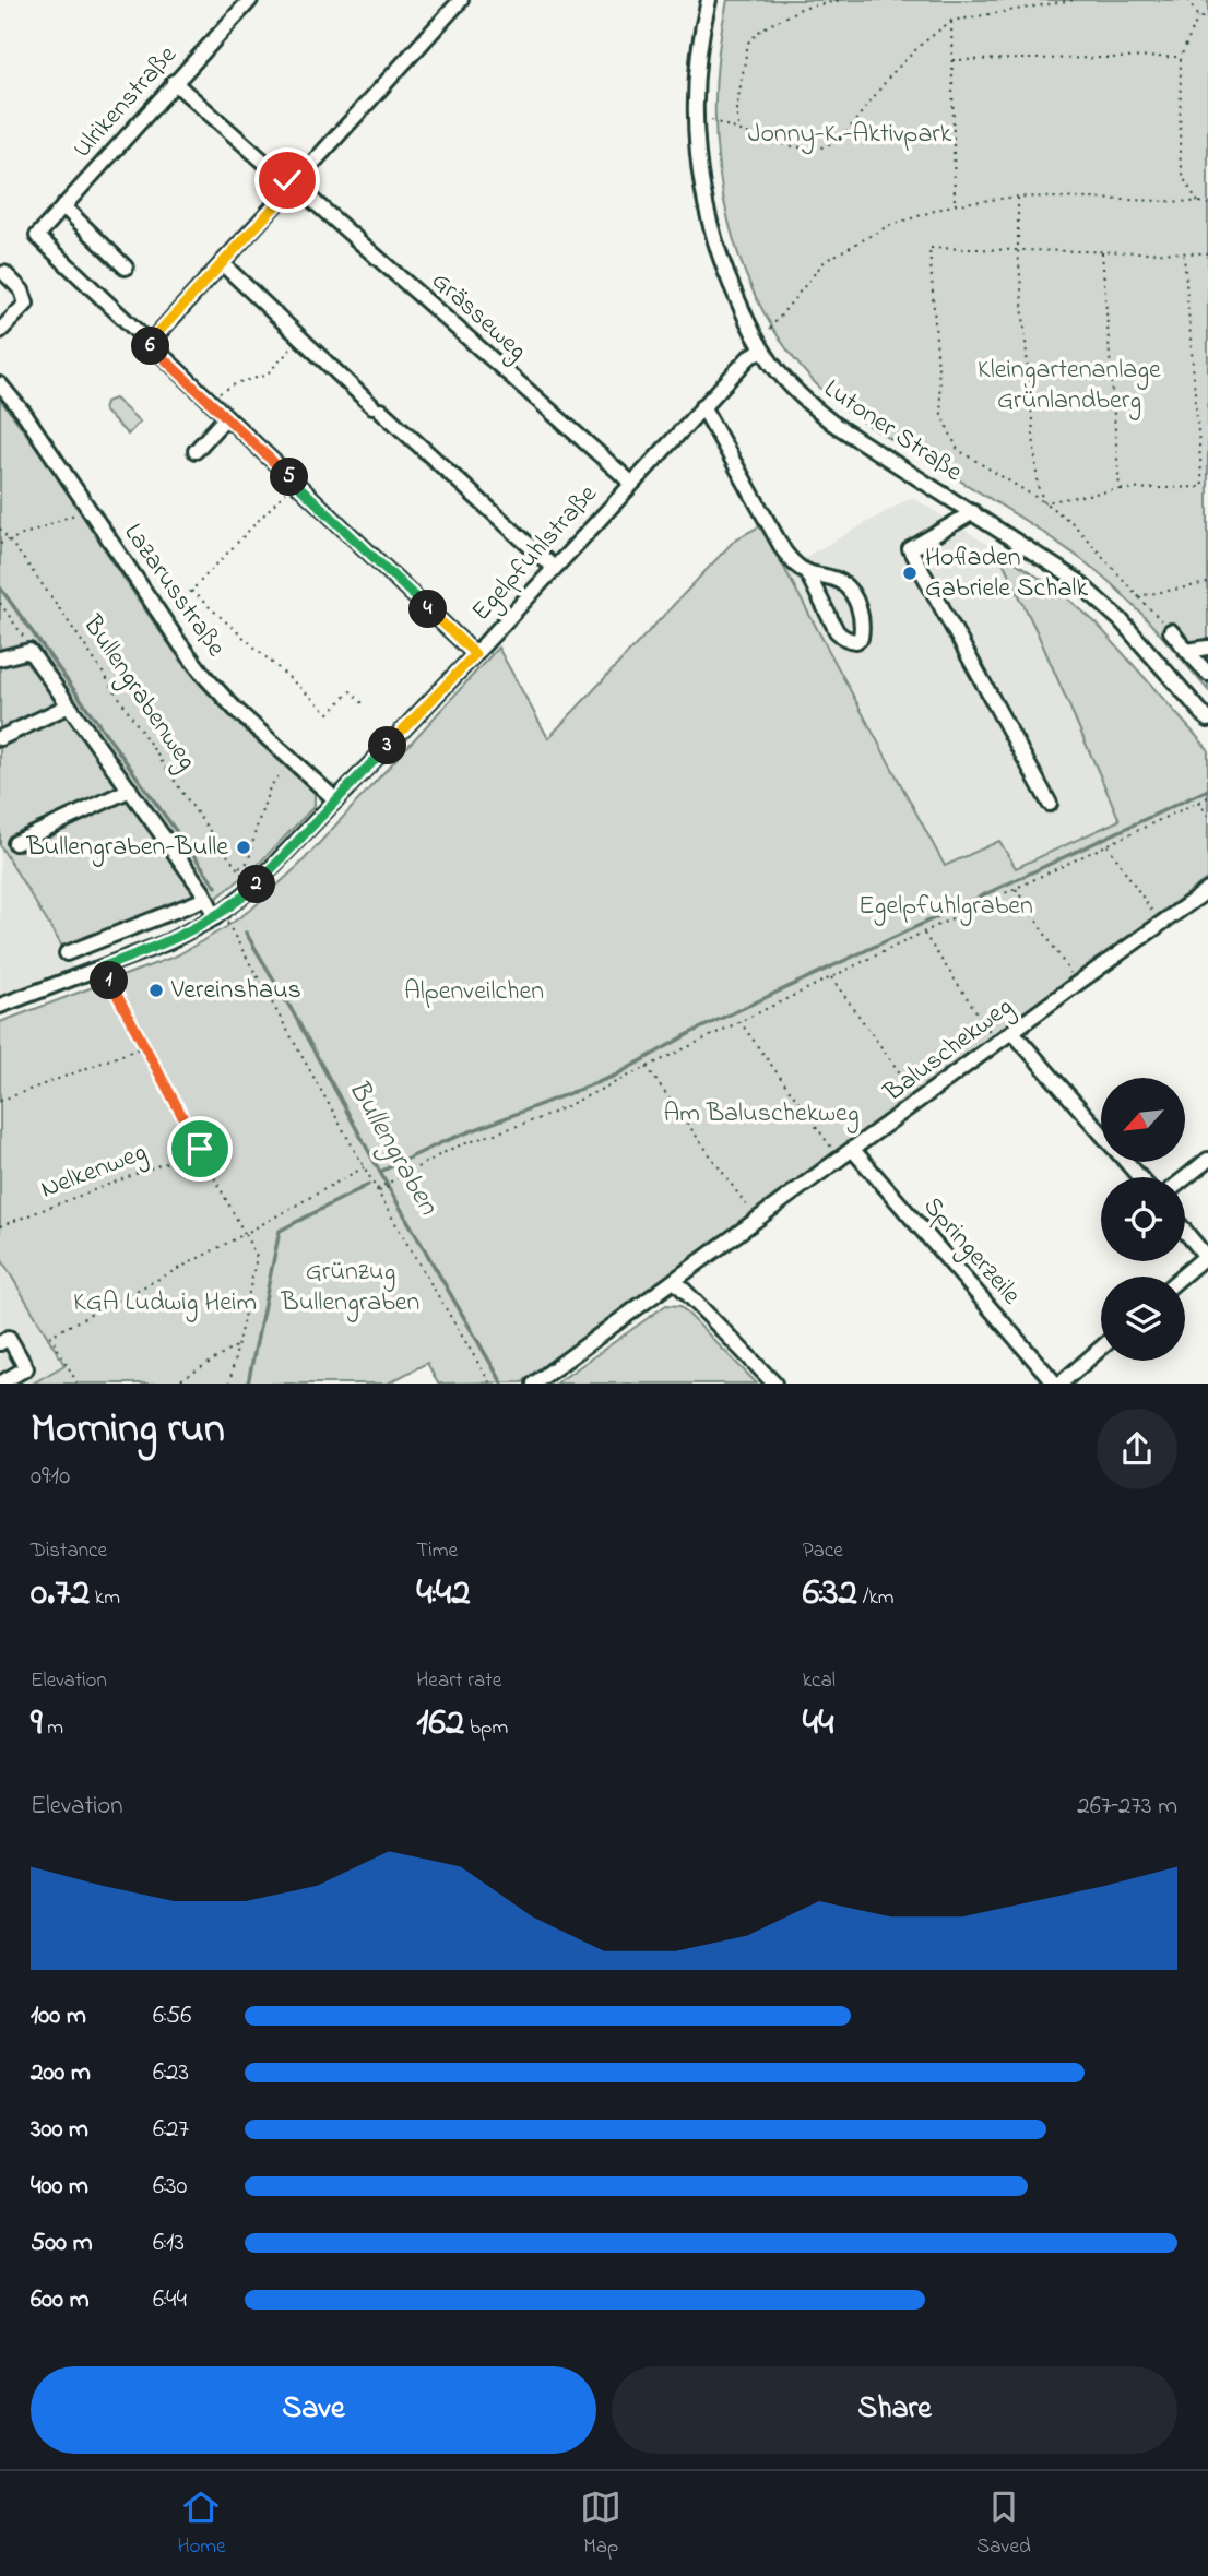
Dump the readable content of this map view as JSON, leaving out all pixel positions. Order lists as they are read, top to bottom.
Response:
{
  "streets": {
    "street": [
      "Ulrikenstraße",
      "Grässeweg",
      "Lutoner Straße",
      "Egelpfuhlstraße",
      "Lazarusstraße",
      "Baluschekweg",
      "Springerzeile"
    ],
    "path": ["Bullengrabenweg", "Nelkenweg"]
  },
  "crossings": [
    ["Ulrikenstraße", "Grässeweg"],
    ["Grässeweg", "Egelpfuhlstraße"],
    ["Lutoner Straße", "Egelpfuhlstraße"],
    ["Egelpfuhlstraße", "Lazarusstraße"],
    ["Baluschekweg", "Springerzeile"]
  ],
  "water": ["Bullengraben"],
  "parks": [
    "Jonny-K.-Aktivpark",
    "Kleingartenanlage Grünlandberg",
    "Egelpfuhlgraben",
    "Alpenveilchen",
    "Am Baluschekweg",
    "Grünzug Bullengraben",
    "KGA Ludwig Heim"
  ],
  "places": ["Hofladen Gabriele Schalk", "Bullengraben-Bulle", "Vereinshaus"],
  "north": "bottom left",
  "page": {
    "pins": [
      "6",
      "5",
      "4",
      "3",
      "2",
      "1"
    ],
    "heading": ["Morning run", "09:10"],
    "stats": [
      ["Distance", "0.72 km"],
      ["Time", "4:42"],
      ["Pace", "6:32 /km"],
      ["Elevation", "9 m"],
      ["Heart rate", "162 bpm"],
      ["kcal", "44"]
    ],
    "chart": ["Elevation", "267–273 m"],
    "list": [
      {
        "name": "100 m",
        "note": "6:56"
      },
      {
        "name": "200 m",
        "note": "6:23"
      },
      {
        "name": "300 m",
        "note": "6:27"
      },
      {
        "name": "400 m",
        "note": "6:30"
      },
      {
        "name": "500 m",
        "note": "6:13"
      },
      {
        "name": "600 m",
        "note": "6:44"
      }
    ],
    "buttons": ["Save", "Share"],
    "tabs": ["Home", "Map", "Saved"]
  }
}
